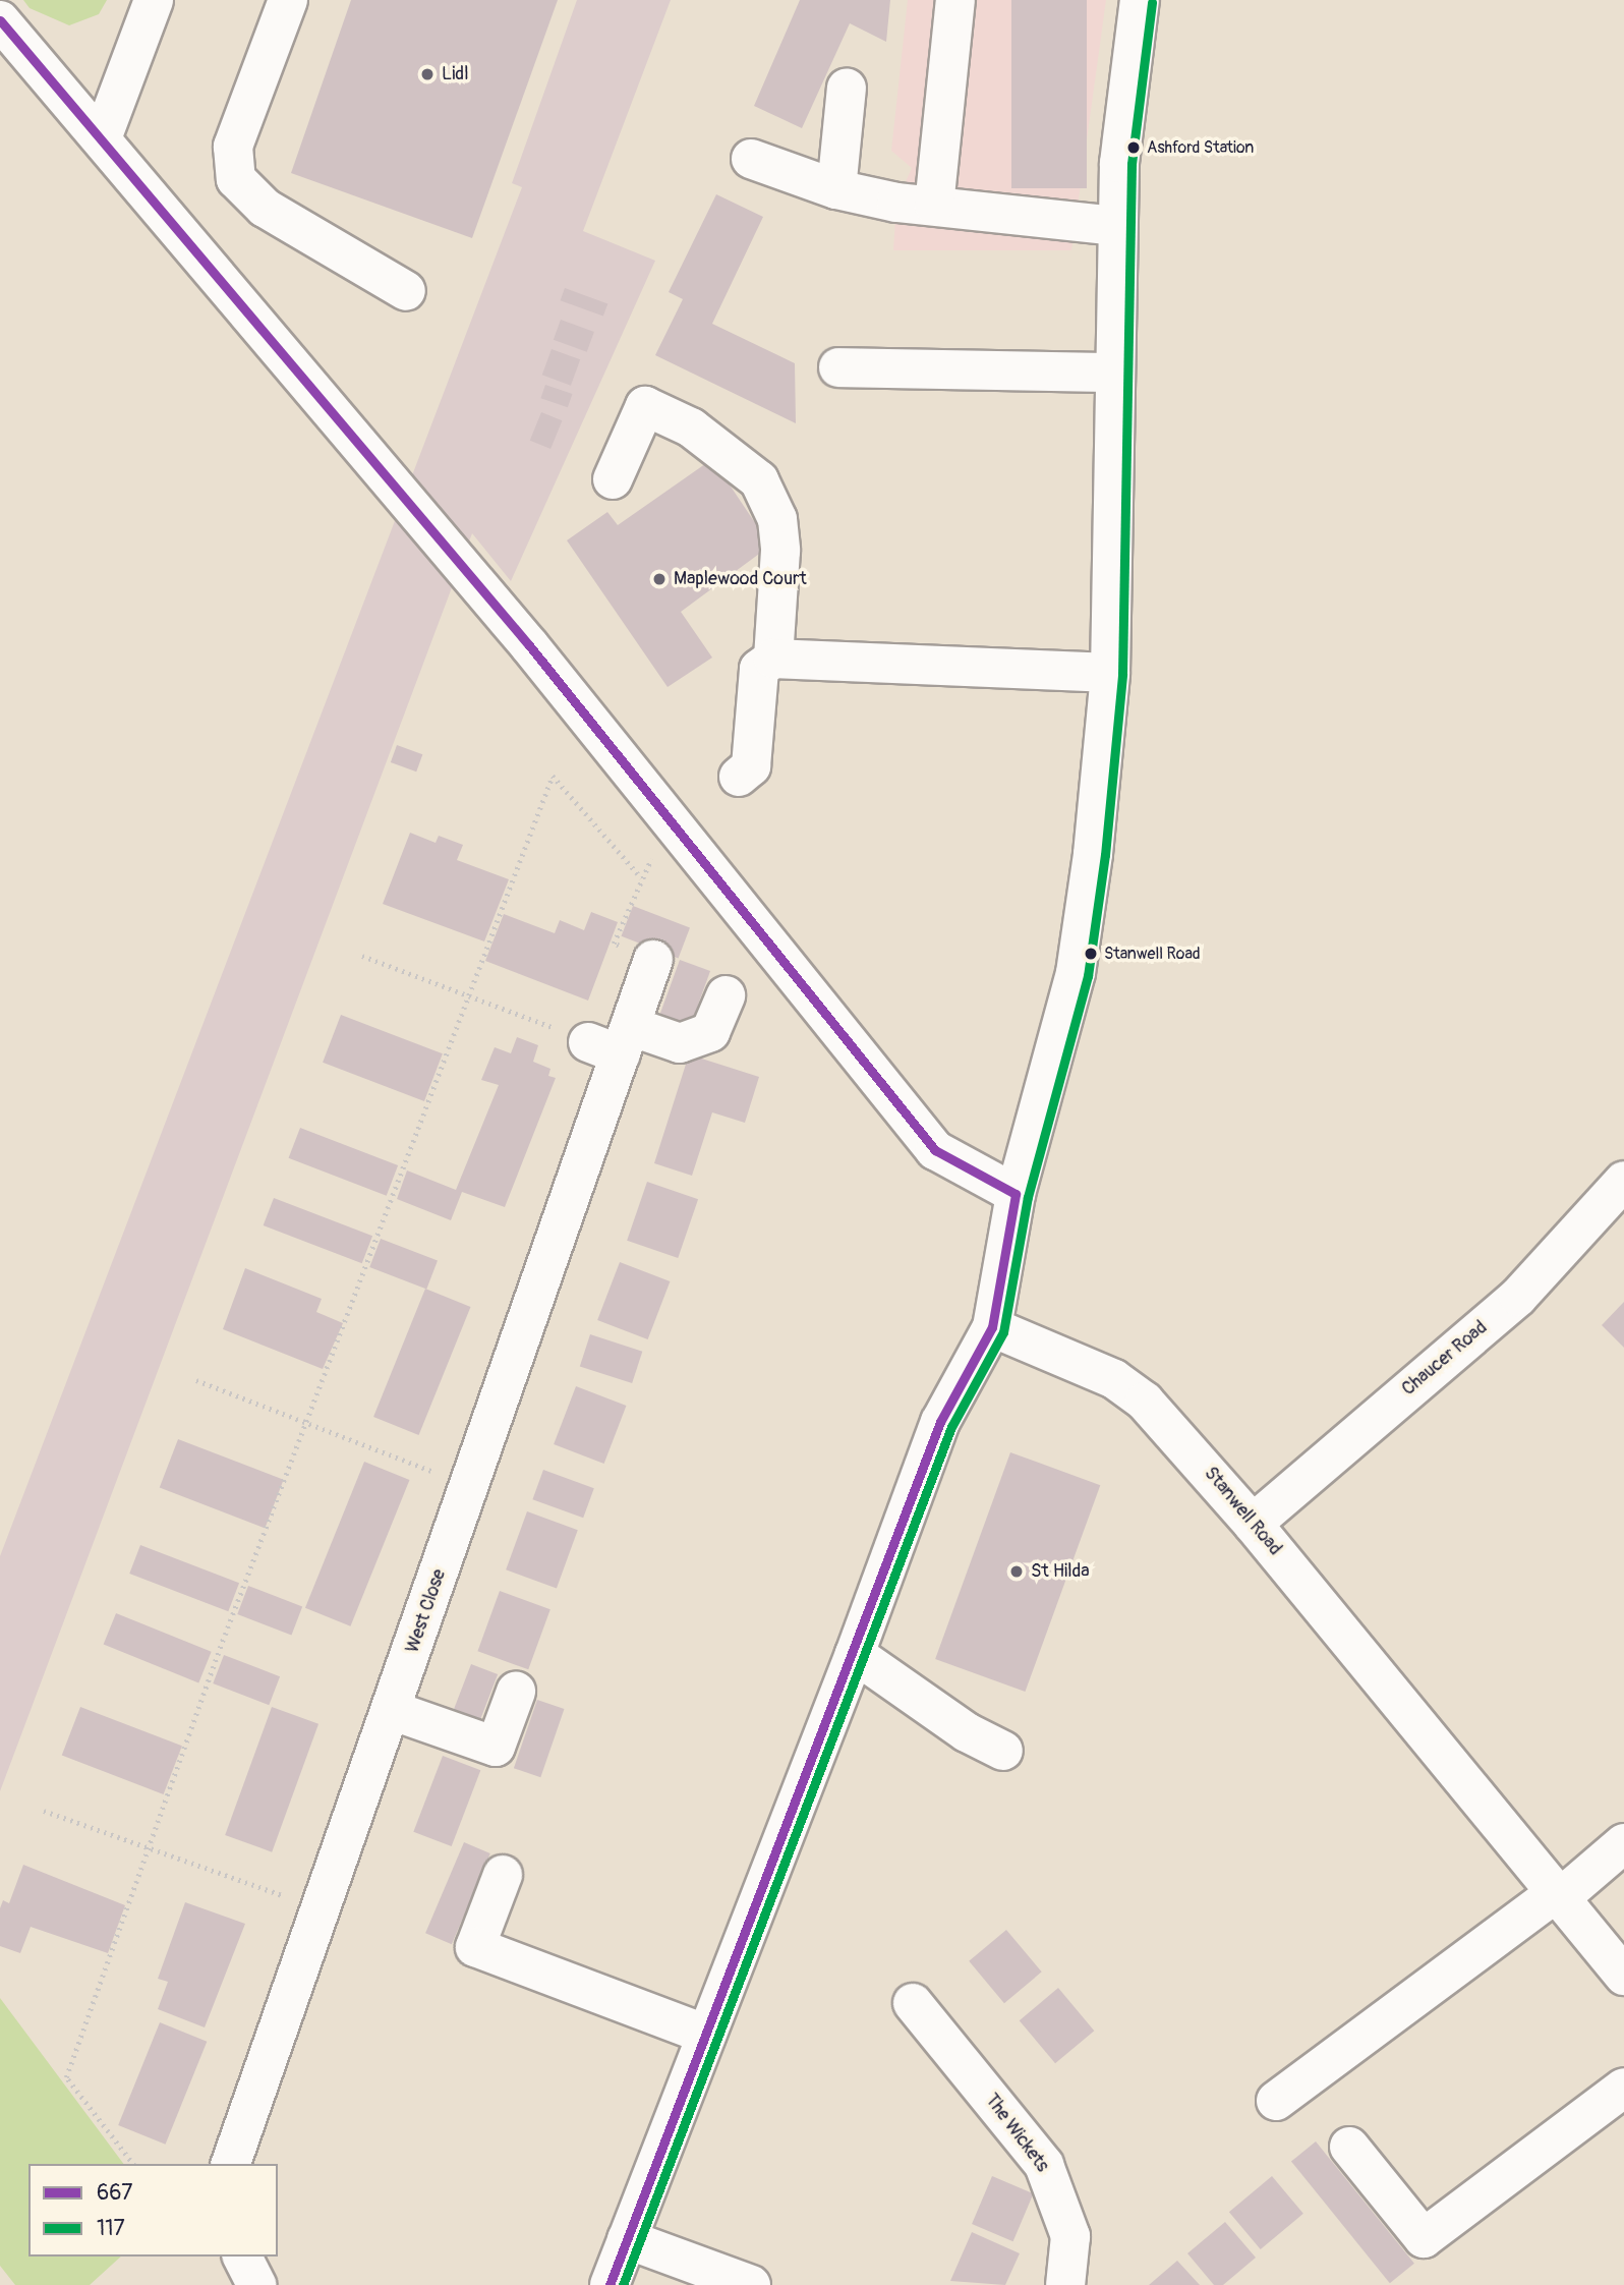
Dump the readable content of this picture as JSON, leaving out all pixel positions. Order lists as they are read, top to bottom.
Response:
{
  "streets": {
    "street": [
      "Chaucer Road",
      "Stanwell Road",
      "West Close",
      "The Wickets"
    ]
  },
  "crossings": [
    ["Chaucer Road", "Stanwell Road"]
  ],
  "places": [
    "Lidl",
    "Ashford Station",
    "Maplewood Court",
    "Stanwell Road",
    "St Hilda"
  ],
  "lines": ["transit line 117", "transit line 667"],
  "legend": ["667", "117"]
}
